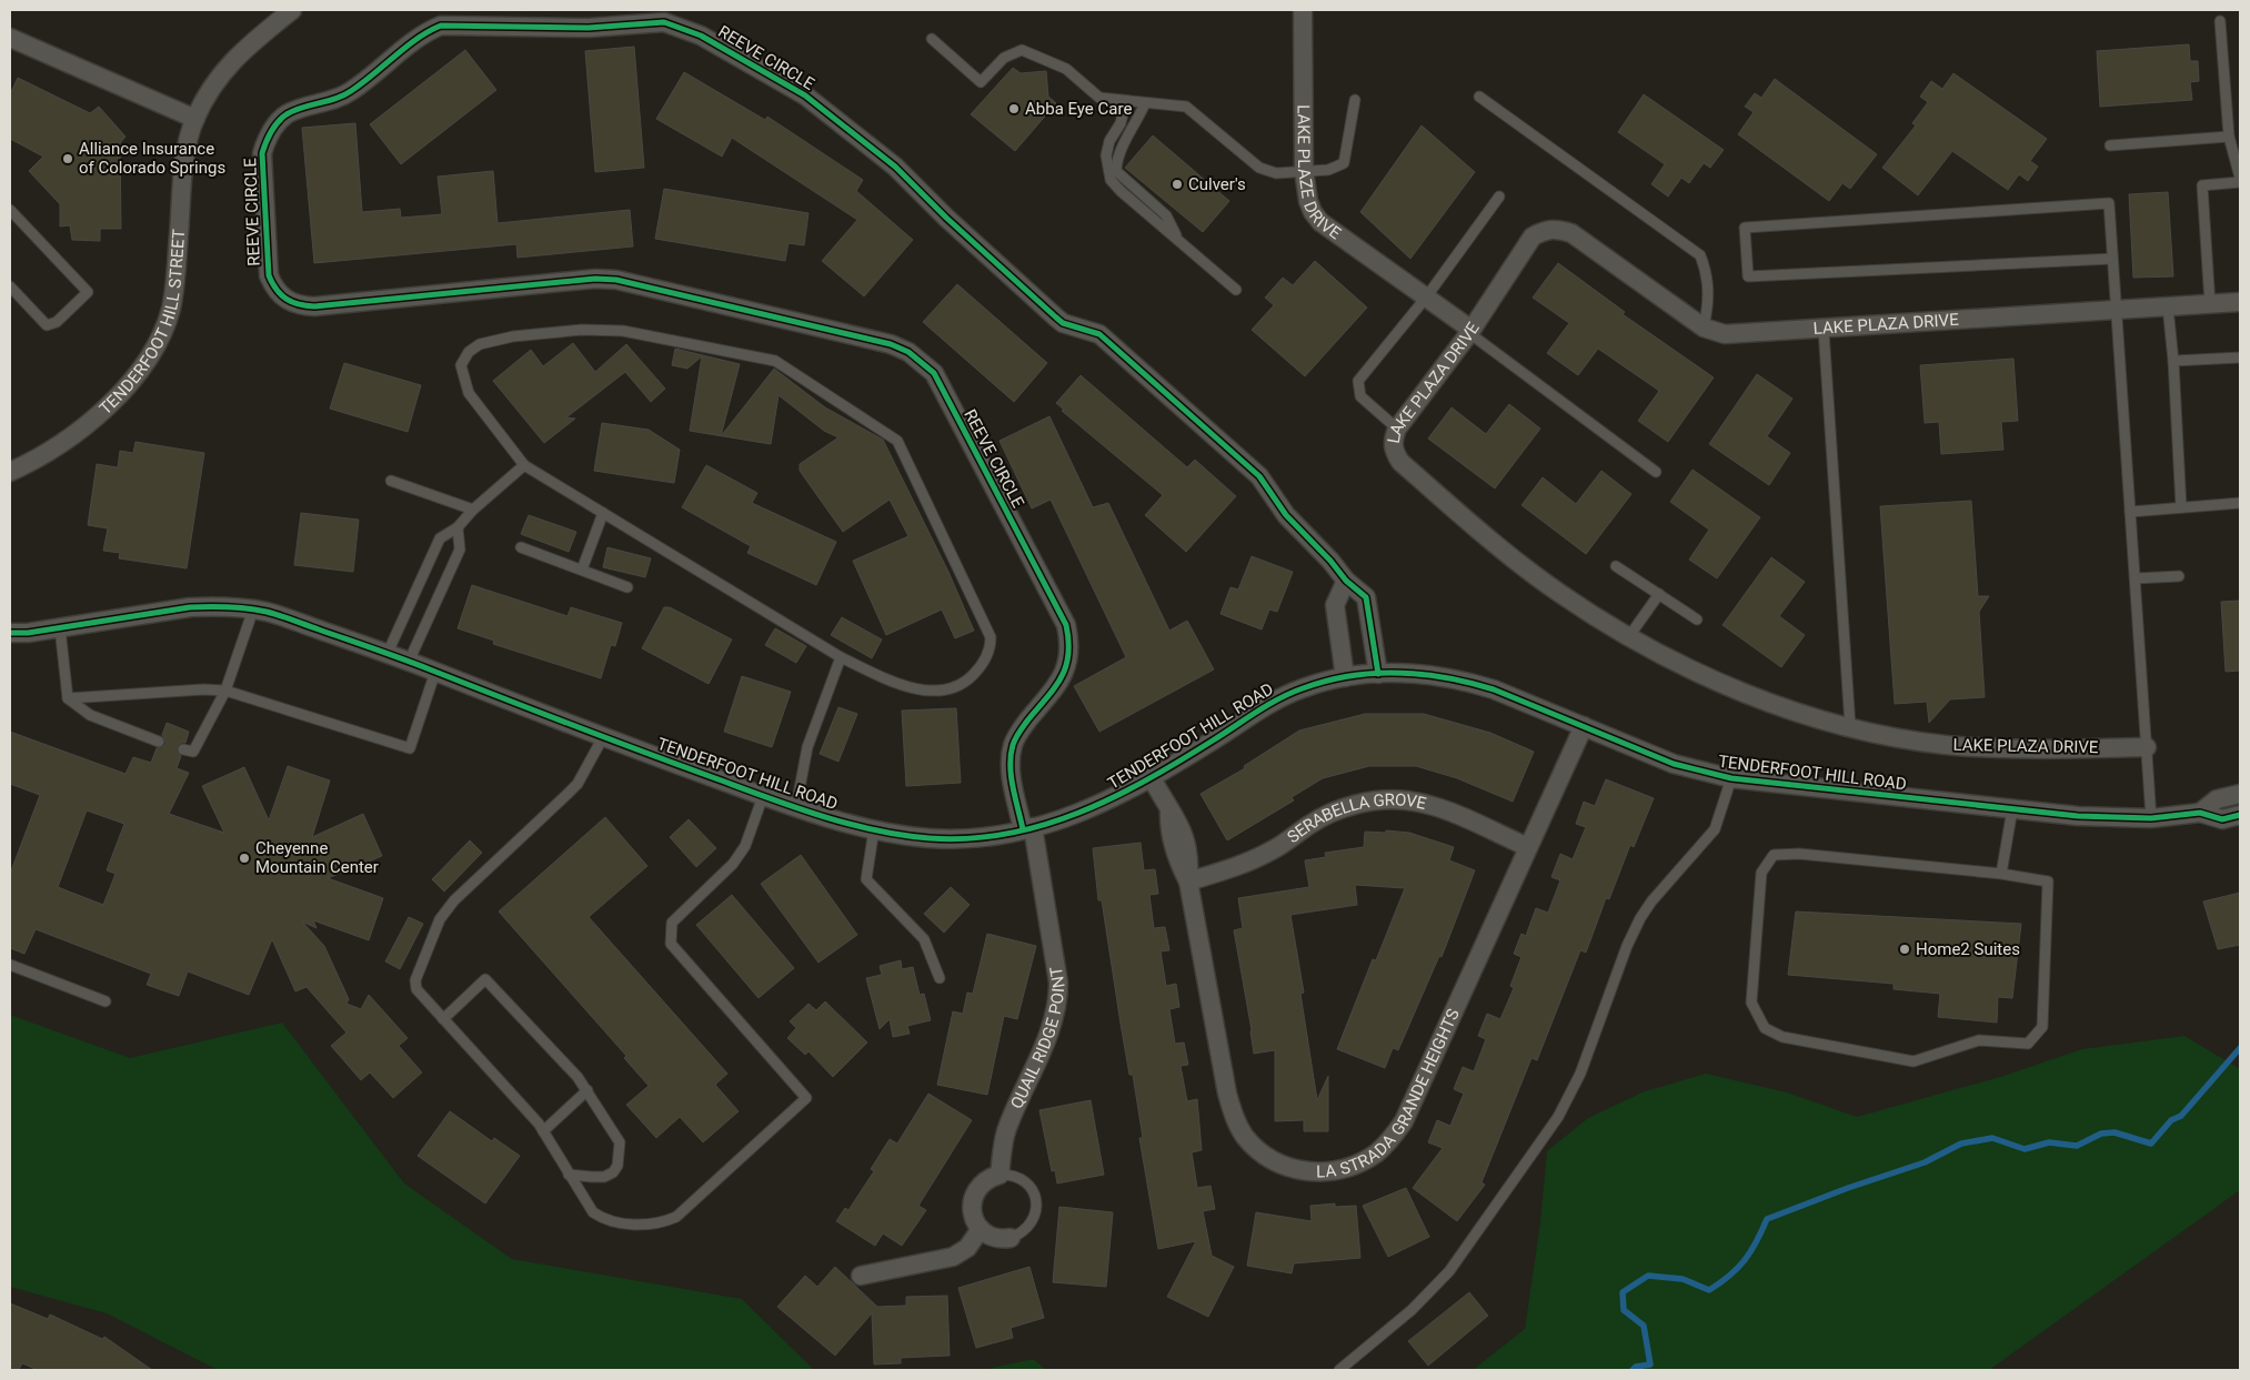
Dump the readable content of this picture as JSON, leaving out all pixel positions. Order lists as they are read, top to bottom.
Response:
{
  "streets": {
    "street": [
      "REEVE CIRCLE",
      "LAKE PLAZE DRIVE",
      "TENDERFOOT HILL STREET",
      "LAKE PLAZA DRIVE",
      "TENDERFOOT HILL ROAD",
      "SERABELLA GROVE",
      "QUAIL RIDGE POINT",
      "LA STRADA GRANDE HEIGHTS"
    ]
  },
  "crossings": [
    ["REEVE CIRCLE", "TENDERFOOT HILL ROAD"],
    ["REEVE CIRCLE", "QUAIL RIDGE POINT"],
    ["LAKE PLAZE DRIVE", "LAKE PLAZA DRIVE"],
    ["TENDERFOOT HILL ROAD", "QUAIL RIDGE POINT"],
    ["TENDERFOOT HILL ROAD", "LA STRADA GRANDE HEIGHTS"],
    ["SERABELLA GROVE", "LA STRADA GRANDE HEIGHTS"]
  ],
  "places": [
    "Abba Eye Care",
    "Alliance Insurance of Colorado Springs",
    "Culver's",
    "Cheyenne Mountain Center",
    "Home2 Suites"
  ]
}
